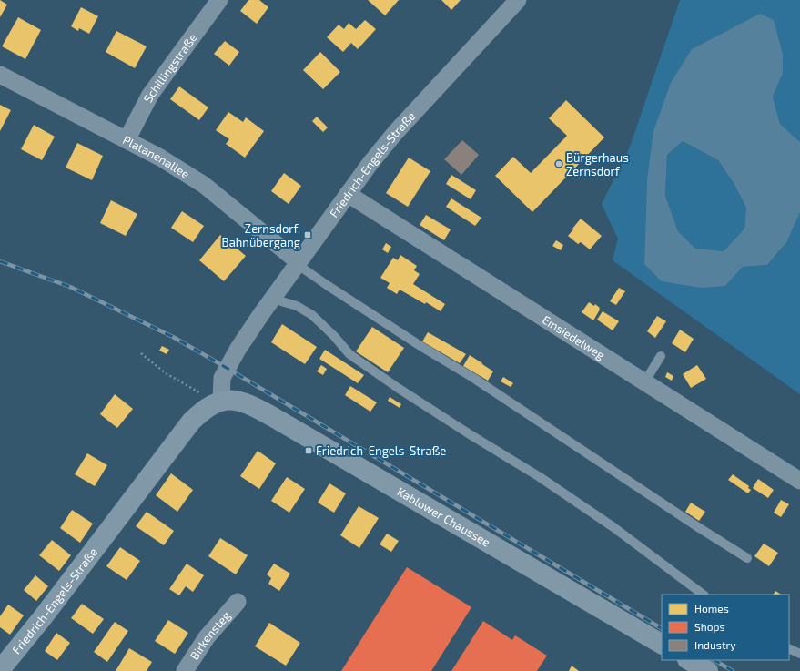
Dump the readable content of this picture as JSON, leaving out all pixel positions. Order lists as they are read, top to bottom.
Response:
{
  "streets": {
    "street": [
      "Schillingstraße",
      "Platanenallee",
      "Friedrich-Engels-Straße",
      "Einsiedelweg",
      "Kablower Chaussee",
      "Birkensteg"
    ]
  },
  "crossings": [
    ["Schillingstraße", "Platanenallee"],
    ["Platanenallee", "Friedrich-Engels-Straße"],
    ["Friedrich-Engels-Straße", "Einsiedelweg"],
    ["Friedrich-Engels-Straße", "Kablower Chaussee"]
  ],
  "places": {
    "other": ["Bürgerhaus Zernsdorf"],
    "transit": ["Zernsdorf, Bahnübergang", "Friedrich-Engels-Straße"]
  },
  "legend": ["Homes", "Shops", "Industry"]
}
